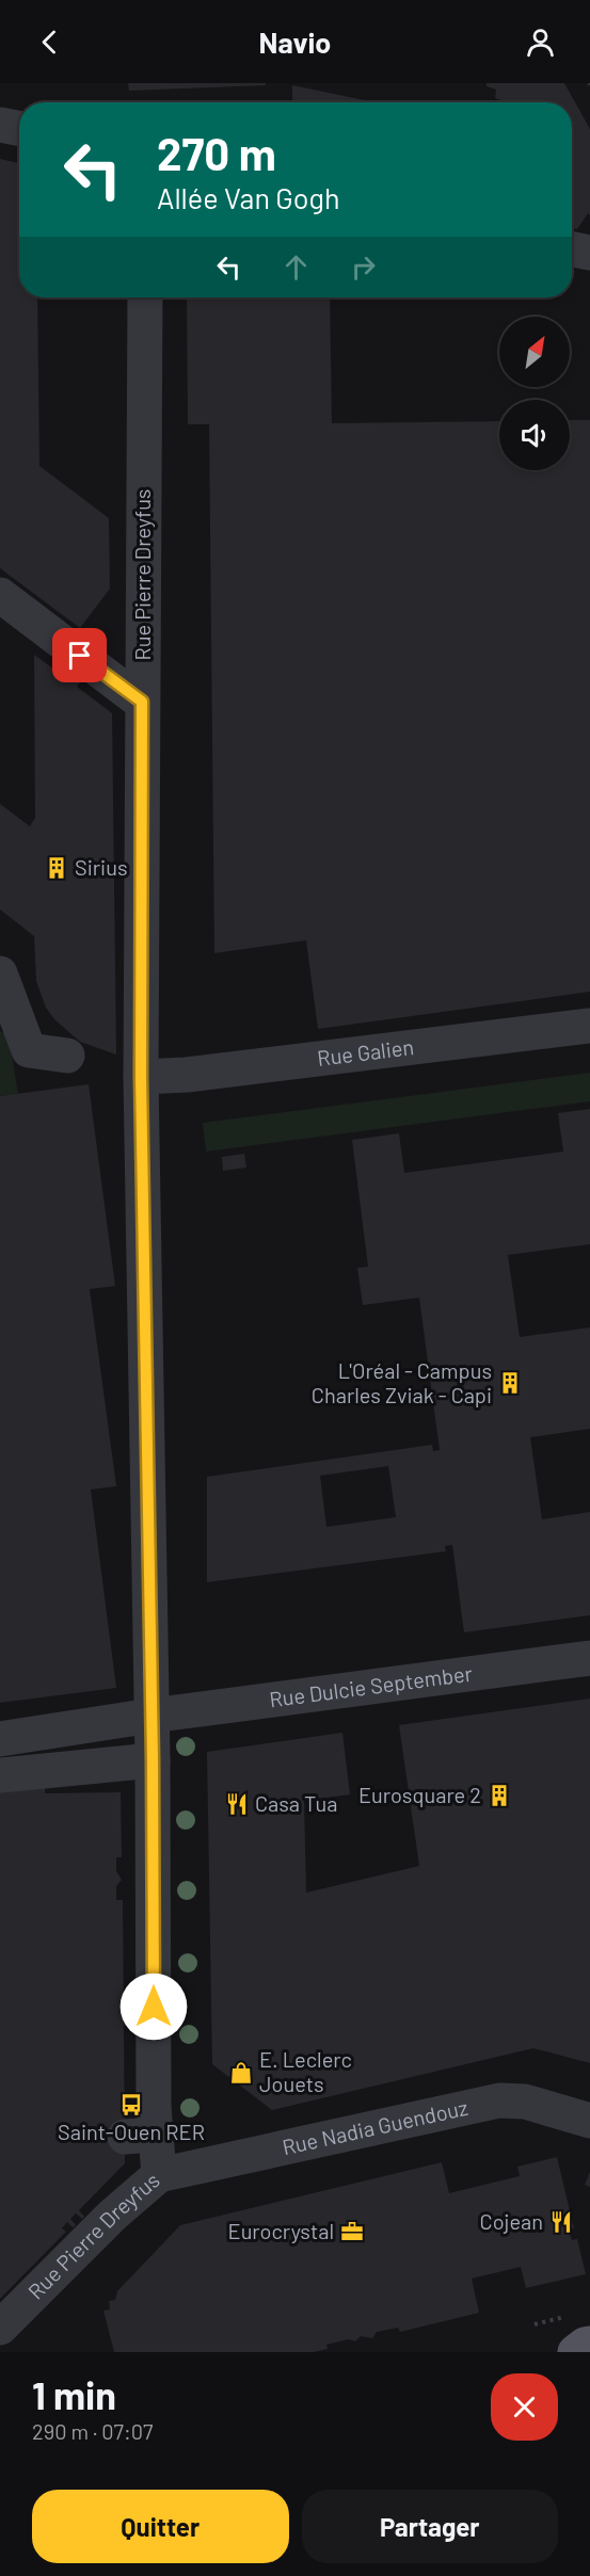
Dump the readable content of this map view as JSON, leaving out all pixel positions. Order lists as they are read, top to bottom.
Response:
{
  "streets": {
    "street": [
      "Rue Pierre Dreyfus",
      "Rue Galien",
      "Rue Dulcie September",
      "Rue Nadia Guendouz"
    ]
  },
  "crossings": [
    ["Rue Pierre Dreyfus", "Rue Galien"],
    ["Rue Pierre Dreyfus", "Rue Dulcie September"],
    ["Rue Pierre Dreyfus", "Rue Nadia Guendouz"]
  ],
  "places": {
    "building": ["Sirius", "L'Oréal - Campus Charles Zviak - Capi", "Eurosquare 2"],
    "restaurant": ["Casa Tua", "Cojean"],
    "shop": ["E. Leclerc Jouets"],
    "bus stop": ["Saint-Ouen RER"],
    "office": ["Eurocrystal"]
  },
  "north": "top right",
  "page": {
    "header": "Navio",
    "turn": ["270 m", "Allée Van Gogh"],
    "heading": ["1 min", "290 m · 07:07"],
    "buttons": ["Quitter", "Partager"]
  }
}
